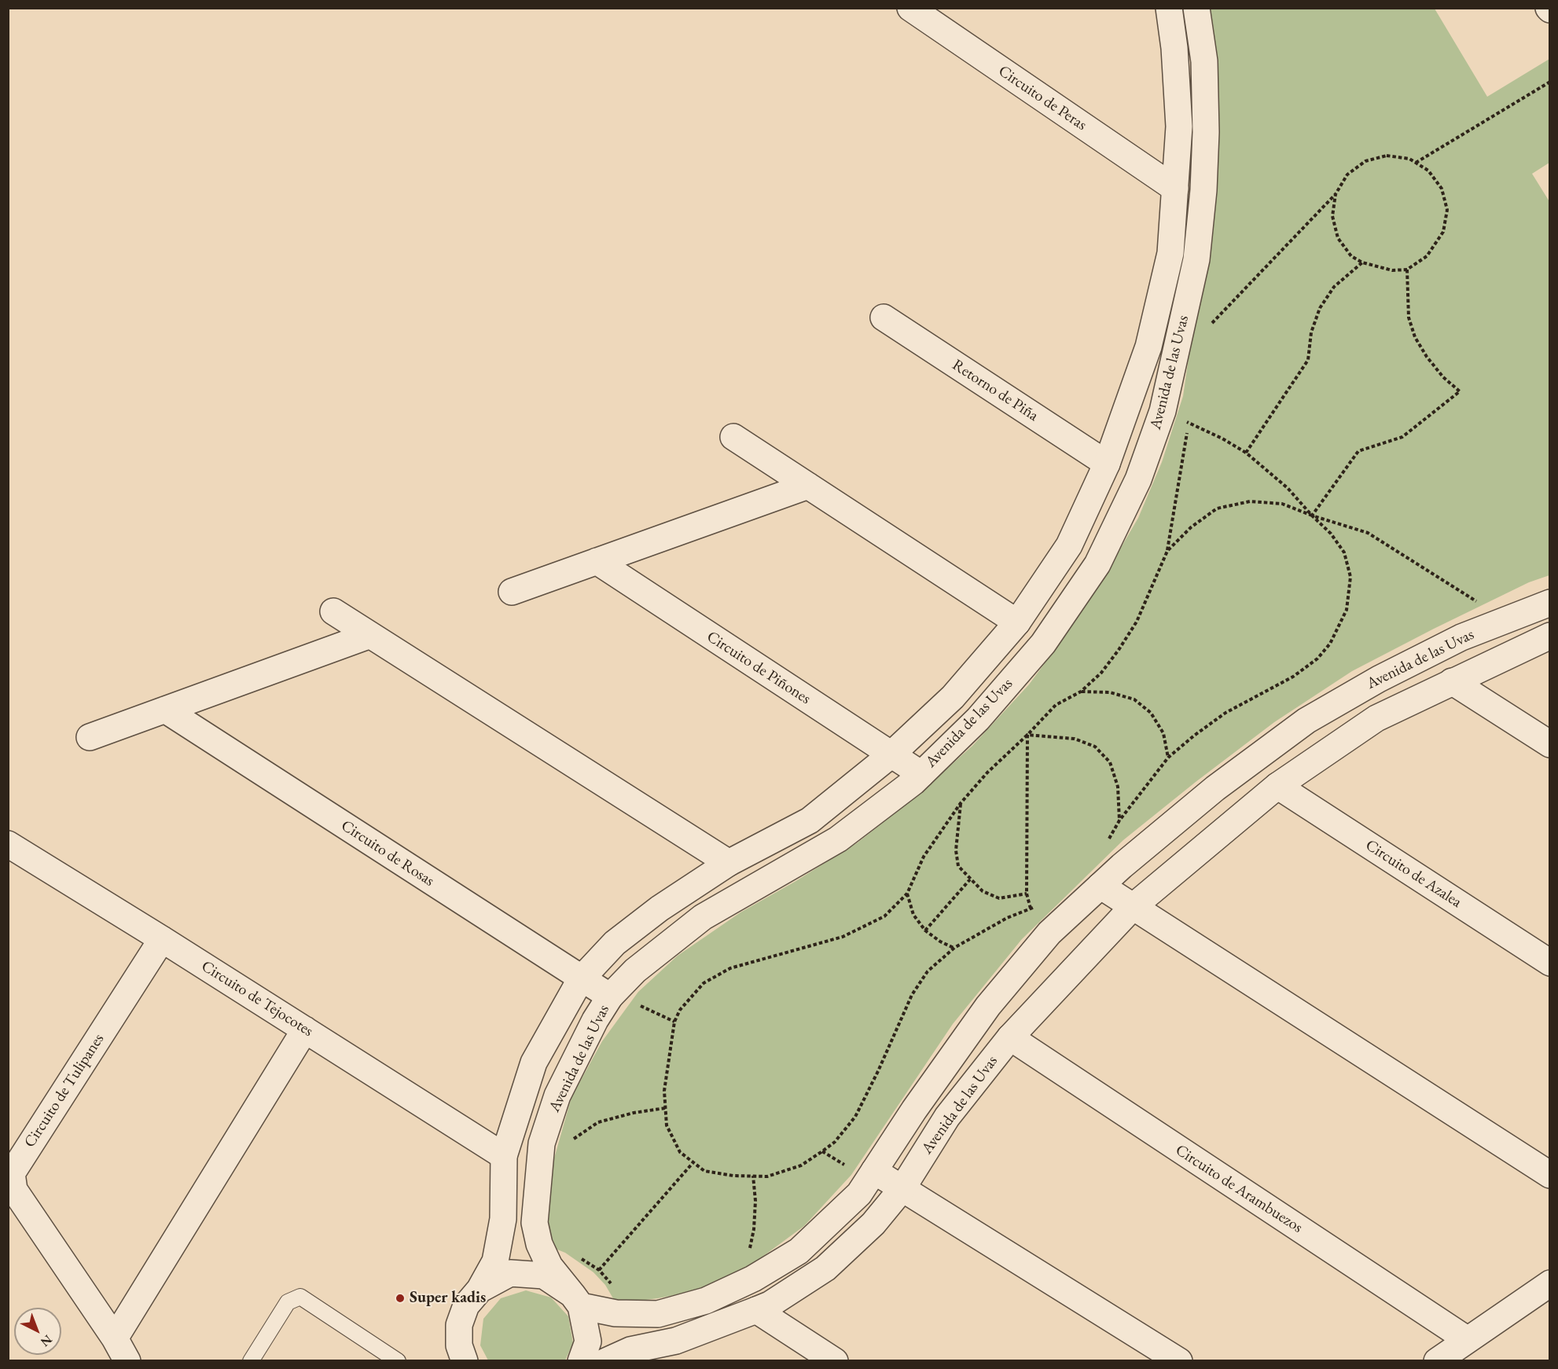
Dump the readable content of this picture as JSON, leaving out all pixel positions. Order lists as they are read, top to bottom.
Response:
{
  "streets": {
    "street": [
      "Circuito de Peras",
      "Avenida de las Uvas",
      "Retorno de Piña",
      "Circuito de Piñones",
      "Circuito de Rosas",
      "Circuito de Azalea",
      "Circuito de Tejocotes",
      "Circuito de Tulipanes",
      "Circuito de Arambuezos"
    ]
  },
  "crossings": [
    ["Circuito de Peras", "Avenida de las Uvas"],
    ["Avenida de las Uvas", "Retorno de Piña"],
    ["Avenida de las Uvas", "Circuito de Piñones"],
    ["Avenida de las Uvas", "Circuito de Rosas"],
    ["Avenida de las Uvas", "Circuito de Azalea"],
    ["Avenida de las Uvas", "Circuito de Tejocotes"],
    ["Avenida de las Uvas", "Circuito de Arambuezos"],
    ["Circuito de Tejocotes", "Circuito de Tulipanes"]
  ],
  "places": ["Super kadis"],
  "north": "bottom right"
}
